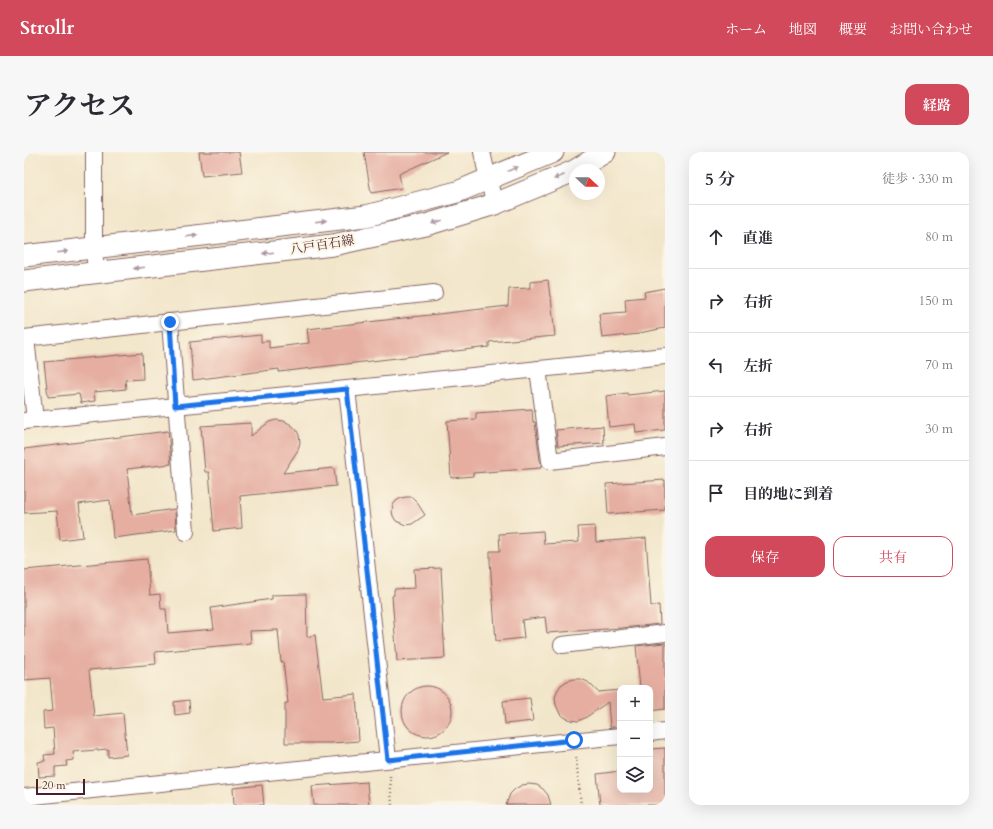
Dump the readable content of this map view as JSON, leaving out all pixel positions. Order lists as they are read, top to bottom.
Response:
{
  "streets": {
    "main road": ["八戸百石線"]
  },
  "scale_bar": "20 m",
  "north": "right",
  "page": {
    "header": "Strollr",
    "nav": [
      "ホーム",
      "地図",
      "概要",
      "お問い合わせ"
    ],
    "title": "アクセス",
    "buttons": [
      "経路",
      ["保存", "共有"]
    ],
    "heading": ["5 分", "徒歩 · 330 m"],
    "list": [
      ["直進", "80 m"],
      ["右折", "150 m"],
      ["左折", "70 m"],
      ["右折", "30 m"],
      "目的地に到着"
    ],
    "map_buttons": ["+", "−"],
    "scale": "20 m"
  }
}
